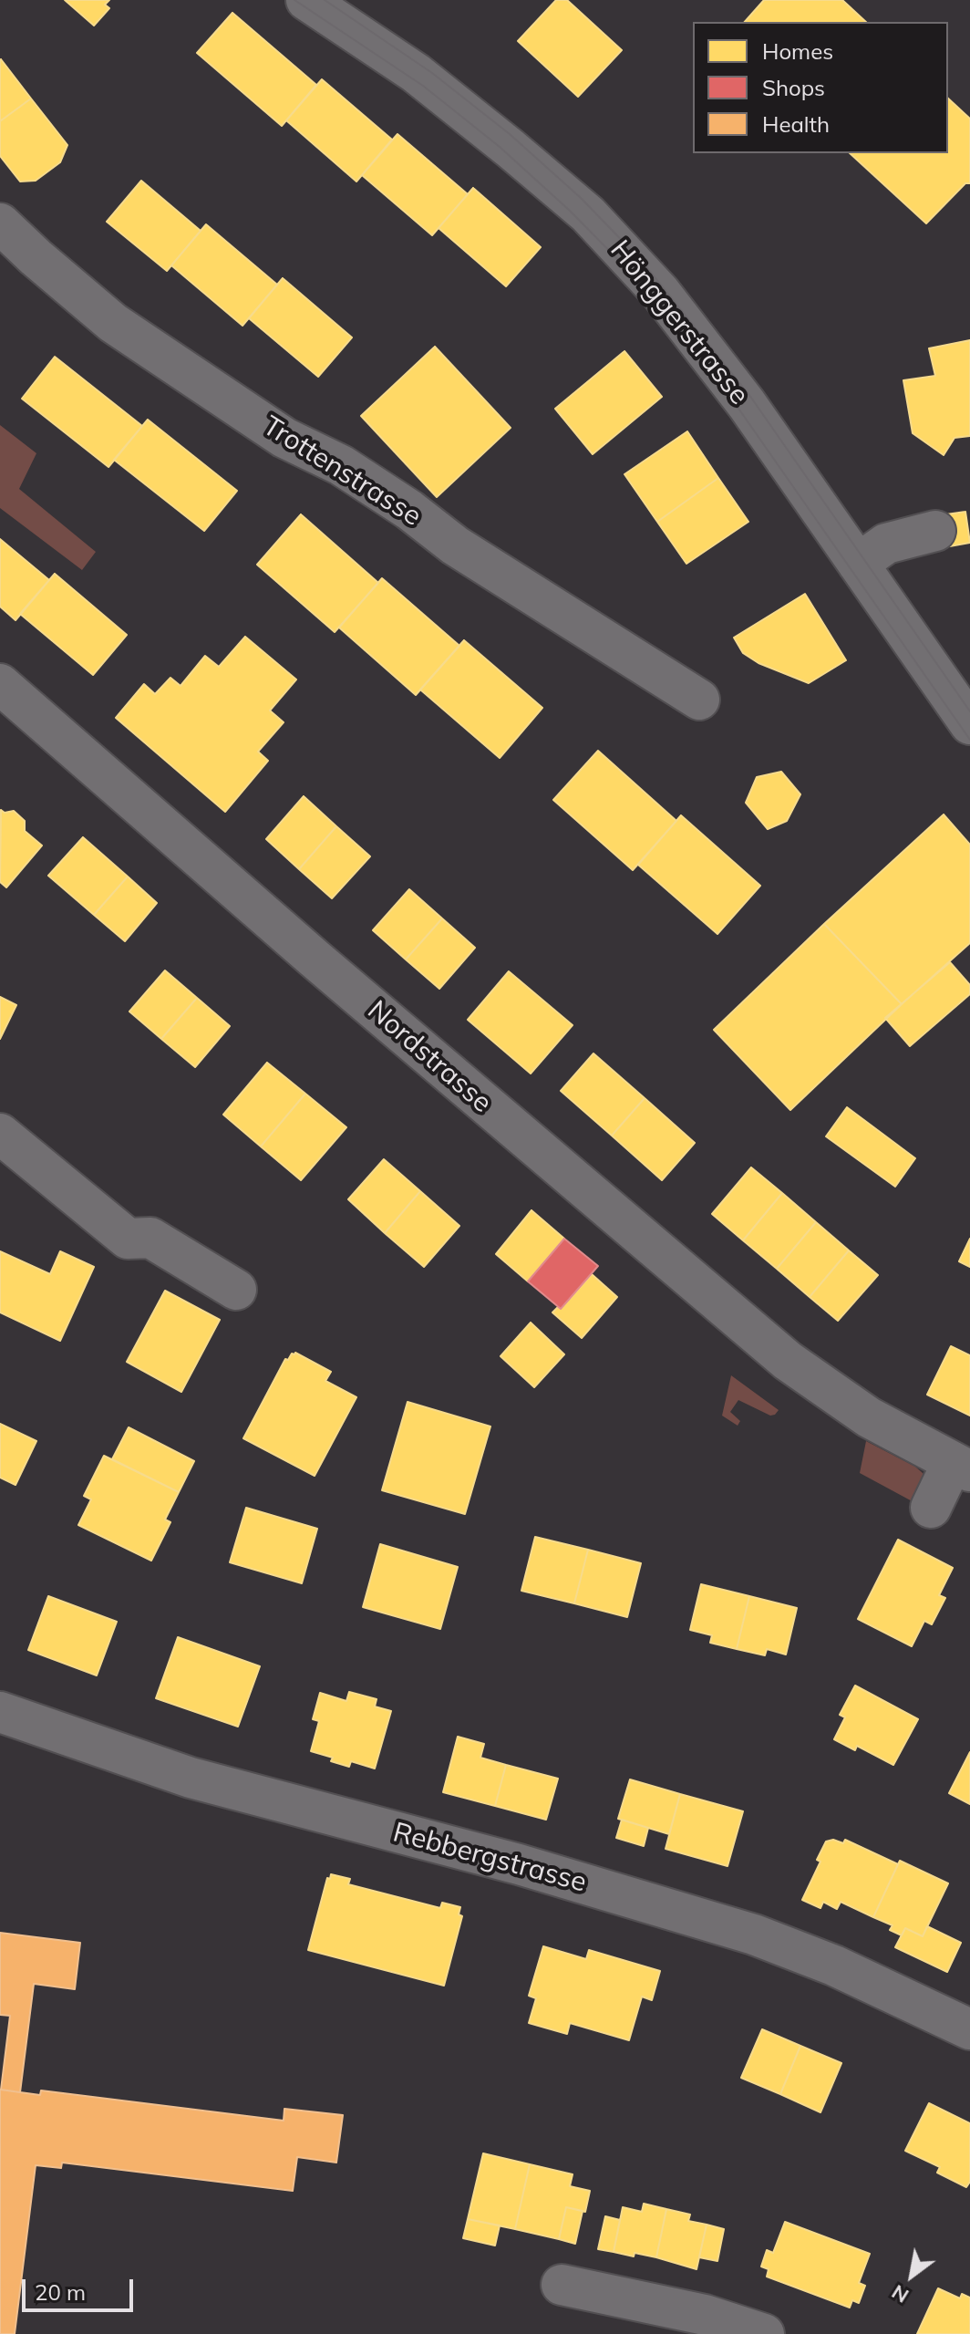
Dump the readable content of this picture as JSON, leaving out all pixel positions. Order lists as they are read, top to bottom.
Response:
{
  "streets": {
    "street": [
      "Hönggerstrasse",
      "Trottenstrasse",
      "Nordstrasse",
      "Rebbergstrasse"
    ]
  },
  "legend": ["Homes", "Shops", "Health"],
  "scale_bar": "20 m",
  "north": "bottom left"
}
